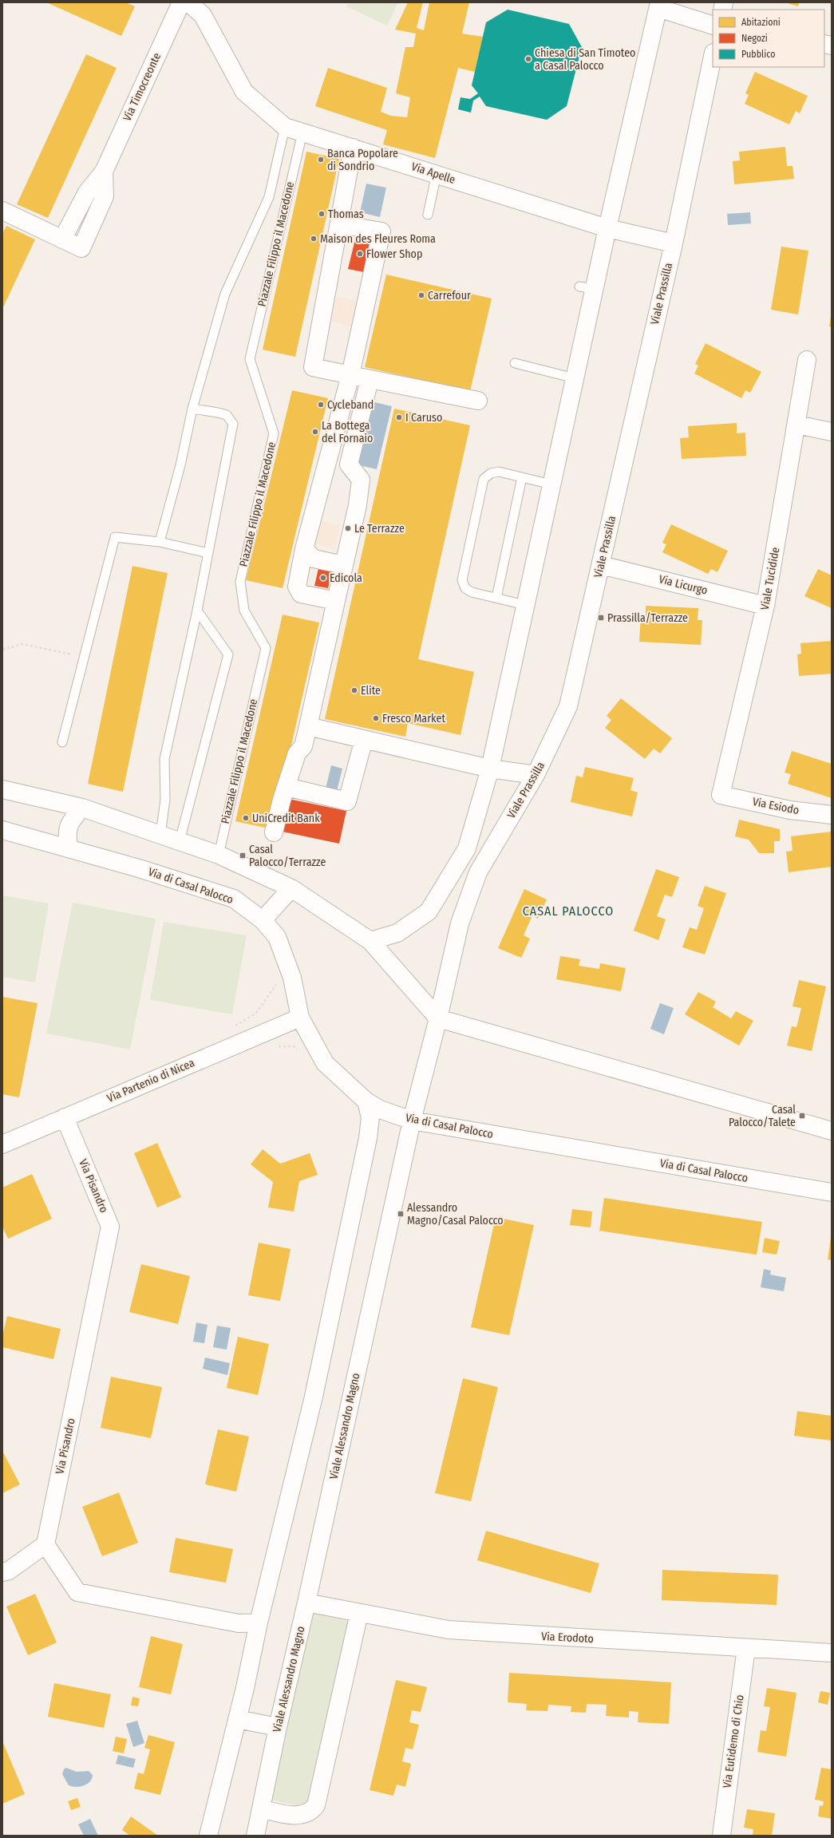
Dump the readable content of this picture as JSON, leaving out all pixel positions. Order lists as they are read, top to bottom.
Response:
{
  "streets": {
    "street": [
      "Via Timocreonte",
      "Via Apelle",
      "Viale Prassilla",
      "Viale Tucidide",
      "Via Licurgo",
      "Via Esiodo",
      "Via di Casal Palocco",
      "Via Partenio di Nicea",
      "Via Pisandro",
      "Viale Alessandro Magno",
      "Via Erodoto",
      "Via Eutidemo di Chio"
    ],
    "lane": ["Piazzale Filippo il Macedone"]
  },
  "crossings": [
    ["Via Apelle", "Piazzale Filippo il Macedone"],
    ["Via Apelle", "Viale Prassilla"],
    ["Viale Prassilla", "Via Licurgo"],
    ["Viale Prassilla", "Viale Alessandro Magno"],
    ["Viale Tucidide", "Via Licurgo"],
    ["Viale Tucidide", "Via Esiodo"],
    ["Via di Casal Palocco", "Via Partenio di Nicea"],
    ["Via di Casal Palocco", "Viale Alessandro Magno"],
    ["Via Partenio di Nicea", "Via Pisandro"],
    ["Viale Alessandro Magno", "Via Erodoto"],
    ["Via Erodoto", "Via Eutidemo di Chio"]
  ],
  "districts": ["CASAL PALOCCO"],
  "places": {
    "other": [
      "Chiesa di San Timoteo a Casal Palocco",
      "Banca Popolare di Sondrio",
      "Thomas",
      "Maison des Fleures Roma",
      "Flower Shop",
      "Carrefour",
      "Cycleband",
      "I Caruso",
      "La Bottega del Fornaio",
      "Le Terrazze",
      "Edicola",
      "Elite",
      "Fresco Market",
      "UniCredit Bank"
    ],
    "transit": [
      "Prassilla/Terrazze",
      "Casal Palocco/Terrazze",
      "Casal Palocco/Talete",
      "Alessandro Magno/Casal Palocco"
    ]
  },
  "legend": ["Abitazioni", "Negozi", "Pubblico"]
}
